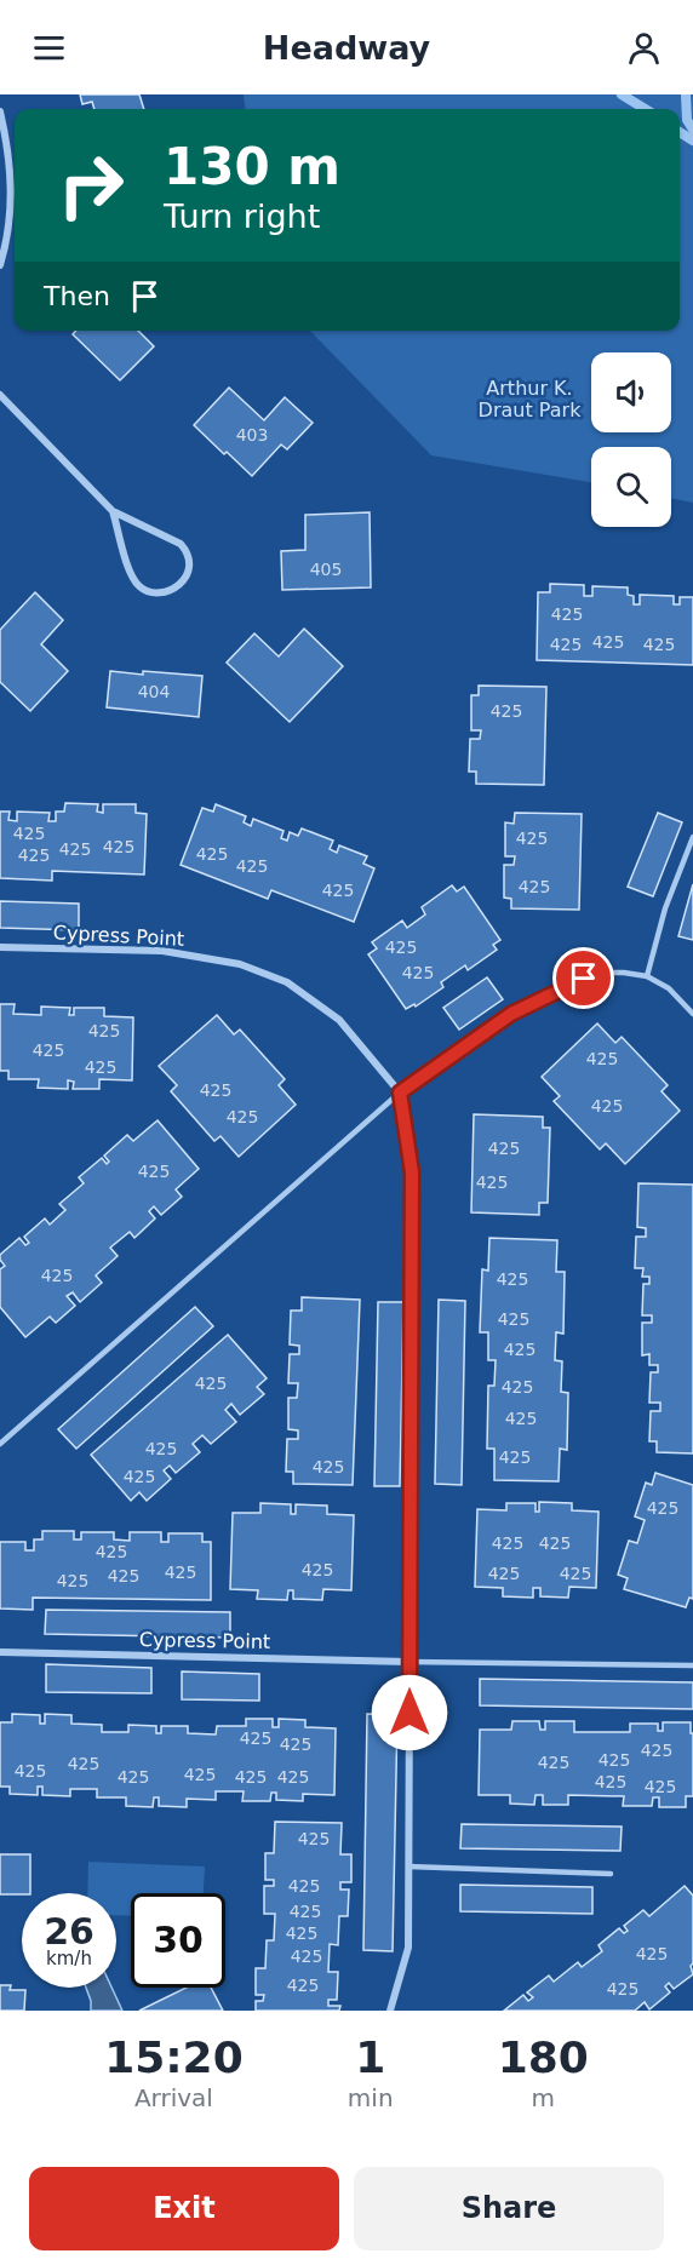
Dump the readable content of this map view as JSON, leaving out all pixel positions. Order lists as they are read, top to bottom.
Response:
{
  "streets": {
    "street": ["Cypress Point"]
  },
  "parks": ["Arthur K. Draut Park"],
  "house_numbers": [
    "403",
    "405",
    "425",
    "425",
    "425",
    "425",
    "404",
    "425",
    "425",
    "425",
    "425",
    "425",
    "425",
    "425",
    "425",
    "425",
    "425",
    "425",
    "425",
    "425",
    "425",
    "425",
    "425",
    "425",
    "425",
    "425",
    "425",
    "425",
    "425",
    "425",
    "425",
    "425",
    "425",
    "425",
    "425",
    "425",
    "425",
    "425",
    "425",
    "425",
    "425",
    "425",
    "425",
    "425",
    "425",
    "425",
    "425",
    "425",
    "425",
    "425",
    "425",
    "425",
    "425",
    "425",
    "425",
    "425",
    "425",
    "425",
    "425",
    "425",
    "425",
    "425",
    "425",
    "425",
    "425",
    "425",
    "425",
    "425",
    "425",
    "425",
    "425"
  ],
  "page": {
    "header": "Headway",
    "turn": ["130 m", "Turn right"],
    "then": "Then",
    "speed": "26 km/h",
    "limit": "30",
    "eta": [
      "15:20",
      "Arrival",
      "1",
      "min",
      "180",
      "m"
    ],
    "buttons": ["Exit", "Share"]
  }
}
